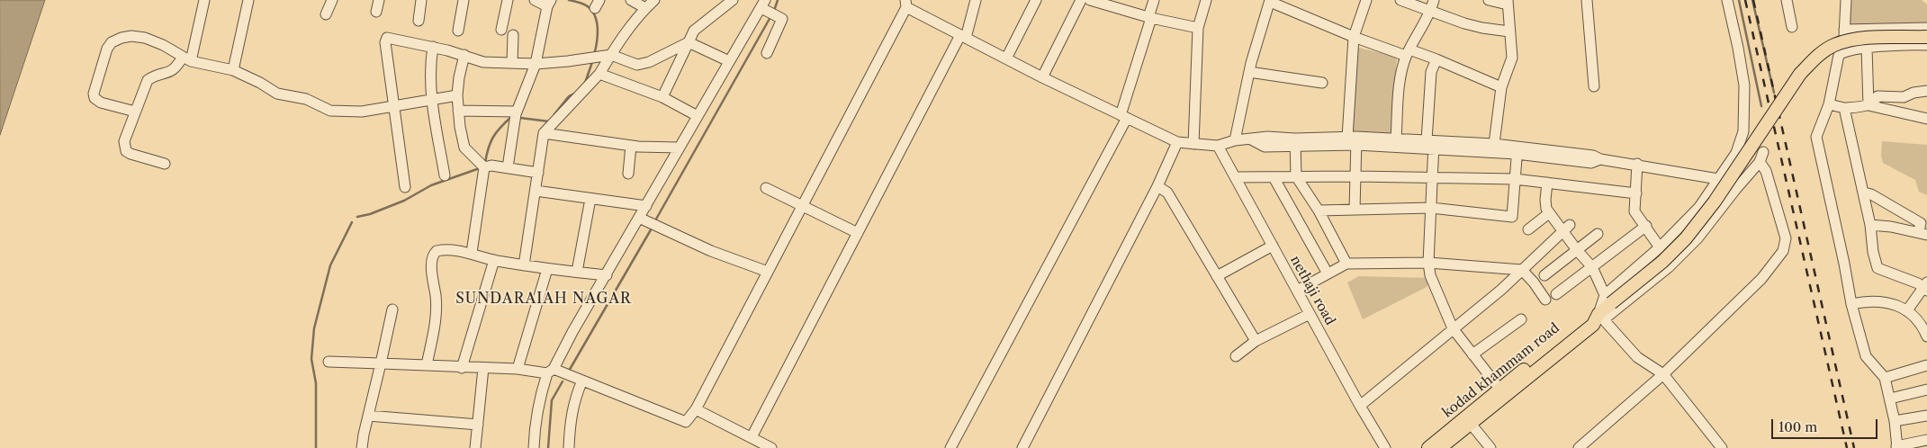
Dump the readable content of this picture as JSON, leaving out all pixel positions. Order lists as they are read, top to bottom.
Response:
{
  "streets": {
    "main road": ["kodad khammam road"],
    "street": ["nethaji road"]
  },
  "districts": ["SUNDARAIAH NAGAR"],
  "scale_bar": "100 m"
}
